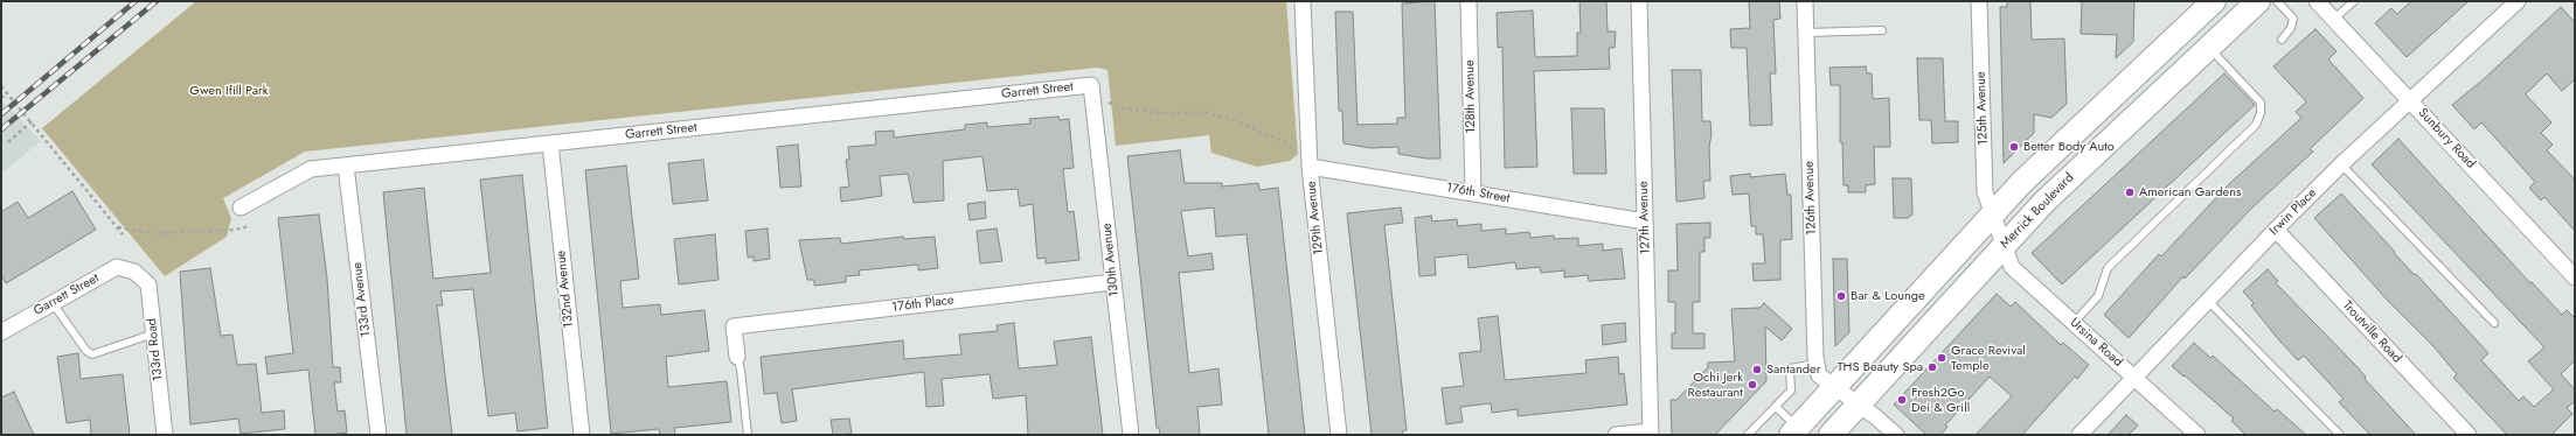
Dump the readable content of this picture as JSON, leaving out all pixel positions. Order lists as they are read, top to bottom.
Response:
{
  "streets": {
    "main road": ["Merrick Boulevard"],
    "street": [
      "Garrett Street",
      "128th Avenue",
      "125th Avenue",
      "Sunbury Road",
      "176th Street",
      "126th Avenue",
      "Irwin Place",
      "129th Avenue",
      "127th Avenue",
      "130th Avenue",
      "132nd Avenue",
      "133rd Avenue",
      "176th Place",
      "Troutville Road",
      "Ursina Road",
      "133rd Road"
    ]
  },
  "crossings": [
    ["Garrett Street", "130th Avenue"],
    ["Garrett Street", "132nd Avenue"],
    ["Garrett Street", "133rd Avenue"],
    ["Garrett Street", "133rd Road"],
    ["128th Avenue", "176th Street"],
    ["125th Avenue", "Merrick Boulevard"],
    ["125th Avenue", "Ursina Road"],
    ["Sunbury Road", "Irwin Place"],
    ["176th Street", "129th Avenue"],
    ["176th Street", "127th Avenue"],
    ["Merrick Boulevard", "Ursina Road"],
    ["Irwin Place", "Troutville Road"],
    ["Irwin Place", "Ursina Road"],
    ["130th Avenue", "176th Place"]
  ],
  "parks": ["Gwen Ifill Park"],
  "places": [
    "Better Body Auto",
    "American Gardens",
    "Bar & Lounge",
    "Grace Revival Temple",
    "THS Beauty Spa",
    "Santander",
    "Ochi Jerk Restaurant",
    "Fresh2Go Dei & Grill"
  ]
}
